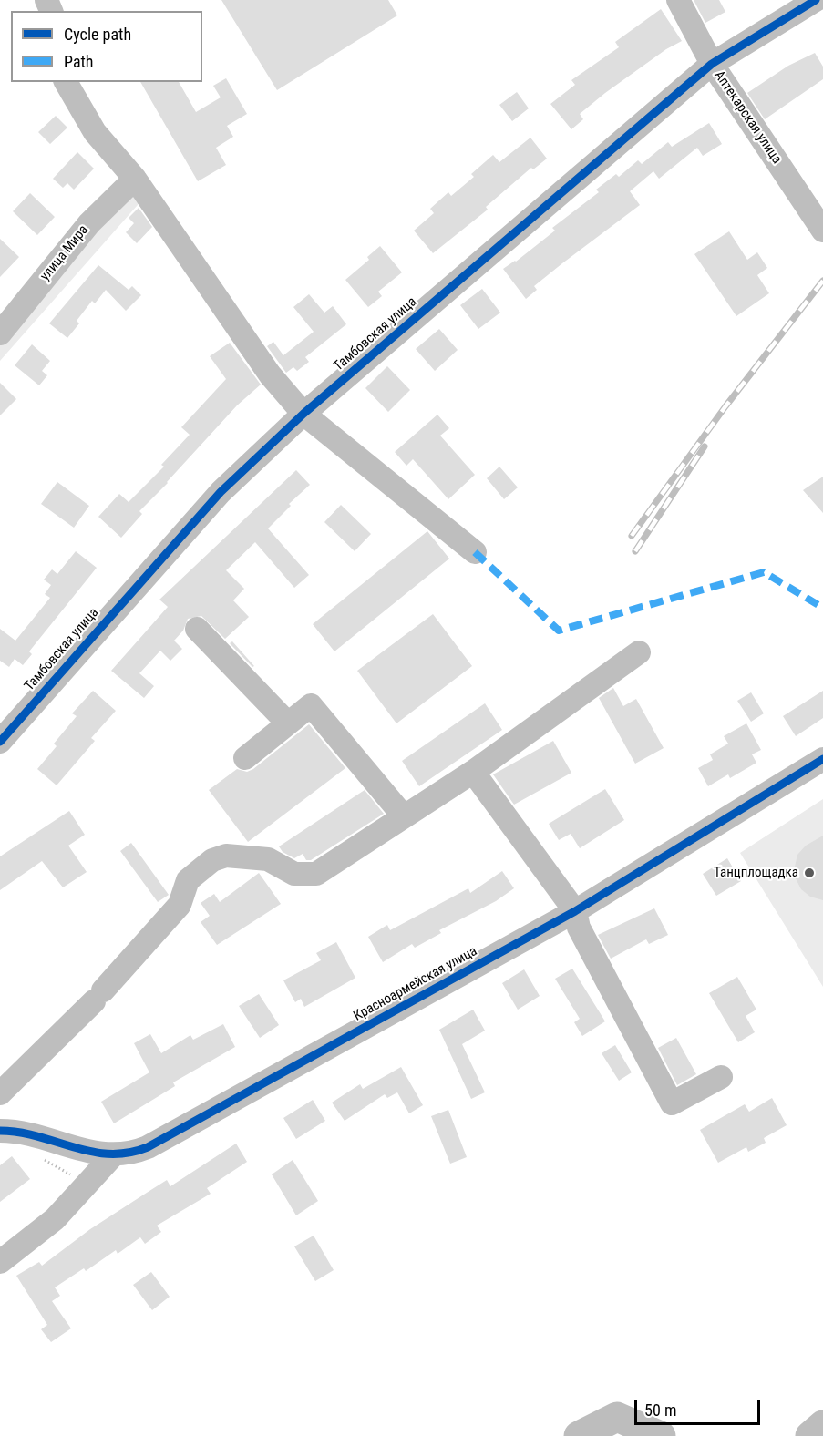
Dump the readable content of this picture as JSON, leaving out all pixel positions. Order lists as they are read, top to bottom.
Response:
{
  "streets": {
    "street": [
      "Аптекарская улица",
      "улица Мира",
      "Тамбовская улица",
      "Красноармейская улица"
    ]
  },
  "crossings": [
    ["Аптекарская улица", "Тамбовская улица"]
  ],
  "places": ["Танцплощадка"],
  "legend": ["Cycle path", "Path"],
  "scale_bar": "50 m"
}
